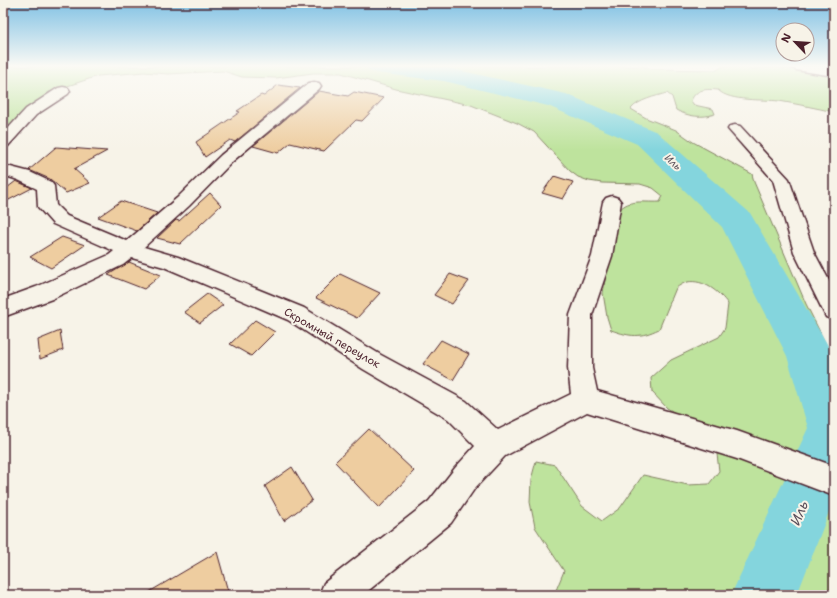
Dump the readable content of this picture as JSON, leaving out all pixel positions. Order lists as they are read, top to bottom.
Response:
{
  "streets": {
    "street": ["Скромный переулок"]
  },
  "water": ["Иль"],
  "north": "top left"
}
